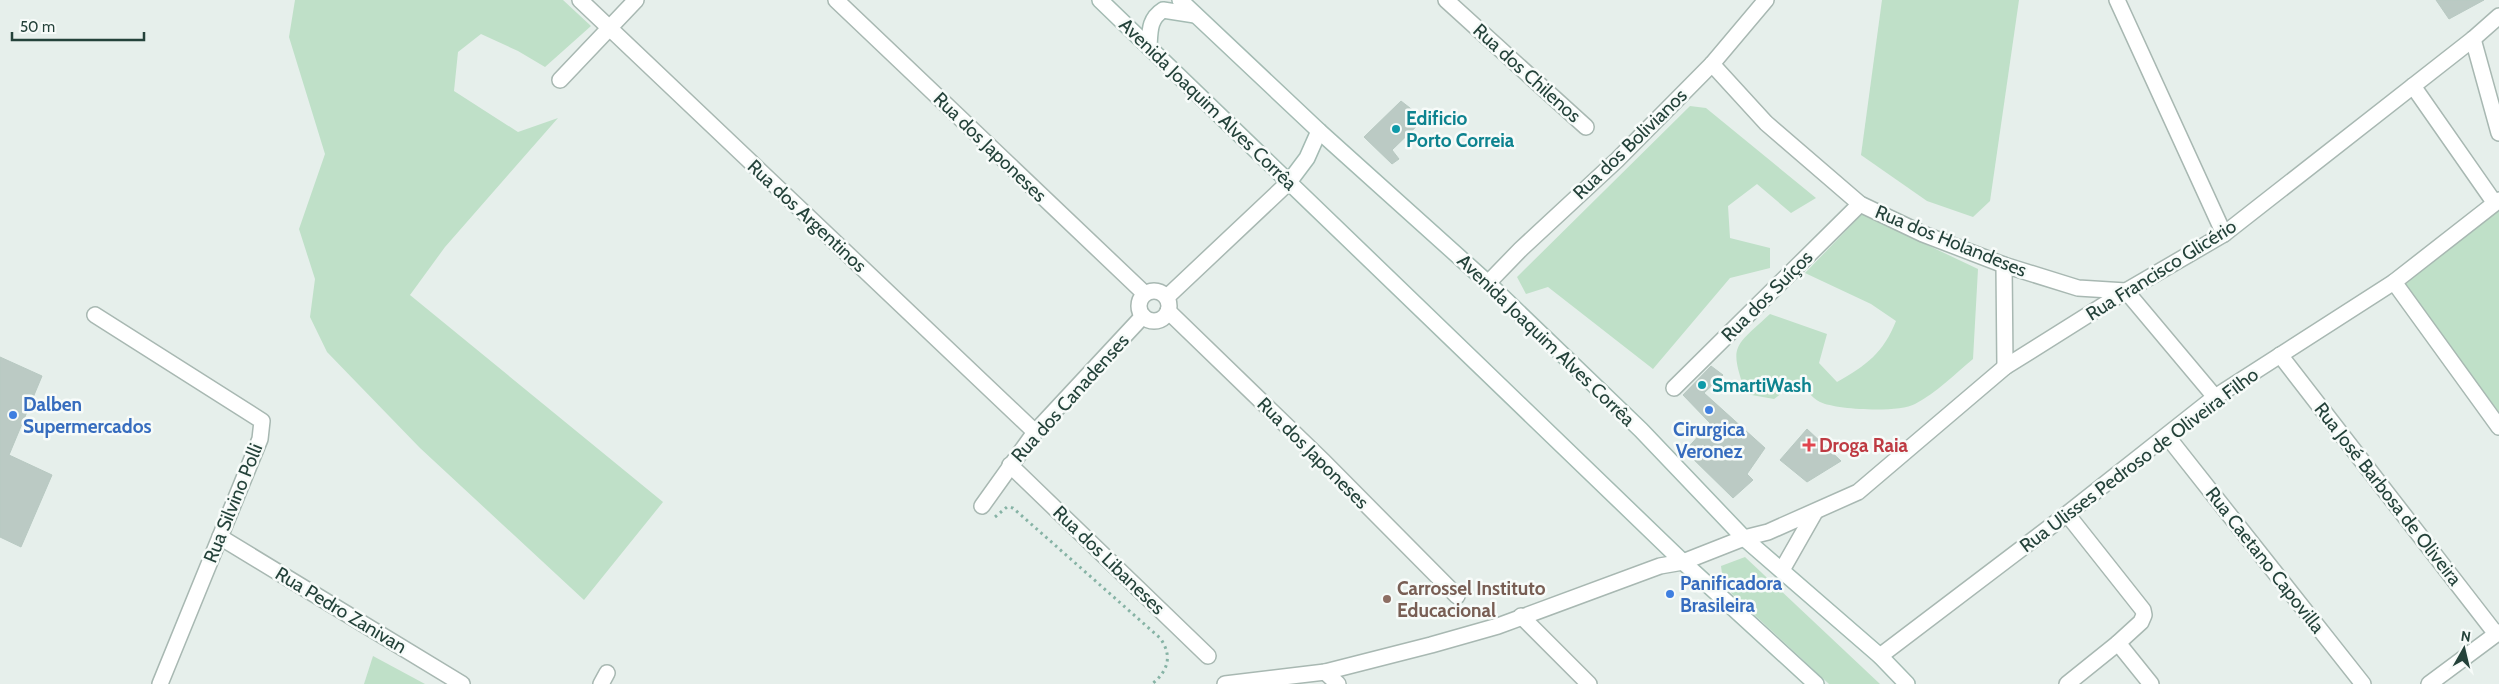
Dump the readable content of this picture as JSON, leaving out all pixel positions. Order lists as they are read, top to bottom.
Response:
{
  "streets": {
    "street": [
      "Rua dos Chilenos",
      "Avenida Joaquim Alves Corrêa",
      "Rua dos Bolivianos",
      "Rua dos Japoneses",
      "Rua dos Argentinos",
      "Rua dos Holandeses",
      "Rua Francisco Glicério",
      "Rua dos Suíços",
      "Rua dos Canadenses",
      "Rua Ulisses Pedroso de Oliveira Filho",
      "Rua José Barbosa de Oliveira",
      "Rua Silvino Polli",
      "Rua dos Libaneses",
      "Rua Caetano Capovilla",
      "Rua Pedro Zanivan"
    ]
  },
  "crossings": [
    ["Avenida Joaquim Alves Corrêa", "Rua dos Bolivianos"],
    ["Avenida Joaquim Alves Corrêa", "Rua Francisco Glicério"],
    ["Avenida Joaquim Alves Corrêa", "Rua Ulisses Pedroso de Oliveira Filho"],
    ["Rua dos Bolivianos", "Rua dos Holandeses"],
    ["Rua dos Japoneses", "Rua dos Canadenses"],
    ["Rua dos Argentinos", "Rua dos Canadenses"],
    ["Rua dos Holandeses", "Rua Francisco Glicério"],
    ["Rua dos Holandeses", "Rua dos Suíços"],
    ["Rua dos Canadenses", "Rua dos Libaneses"],
    ["Rua Ulisses Pedroso de Oliveira Filho", "Rua José Barbosa de Oliveira"],
    ["Rua Ulisses Pedroso de Oliveira Filho", "Rua Caetano Capovilla"],
    ["Rua Silvino Polli", "Rua Pedro Zanivan"]
  ],
  "places": {
    "other": [
      "Edificio Porto Correia",
      "SmartiWash",
      "Cirurgica Veronez",
      "Dalben Supermercados",
      "Panificadora Brasileira",
      "Carrossel Instituto Educacional"
    ],
    "health": ["Droga Raia"]
  },
  "scale_bar": "50 m",
  "north": "top"
}
